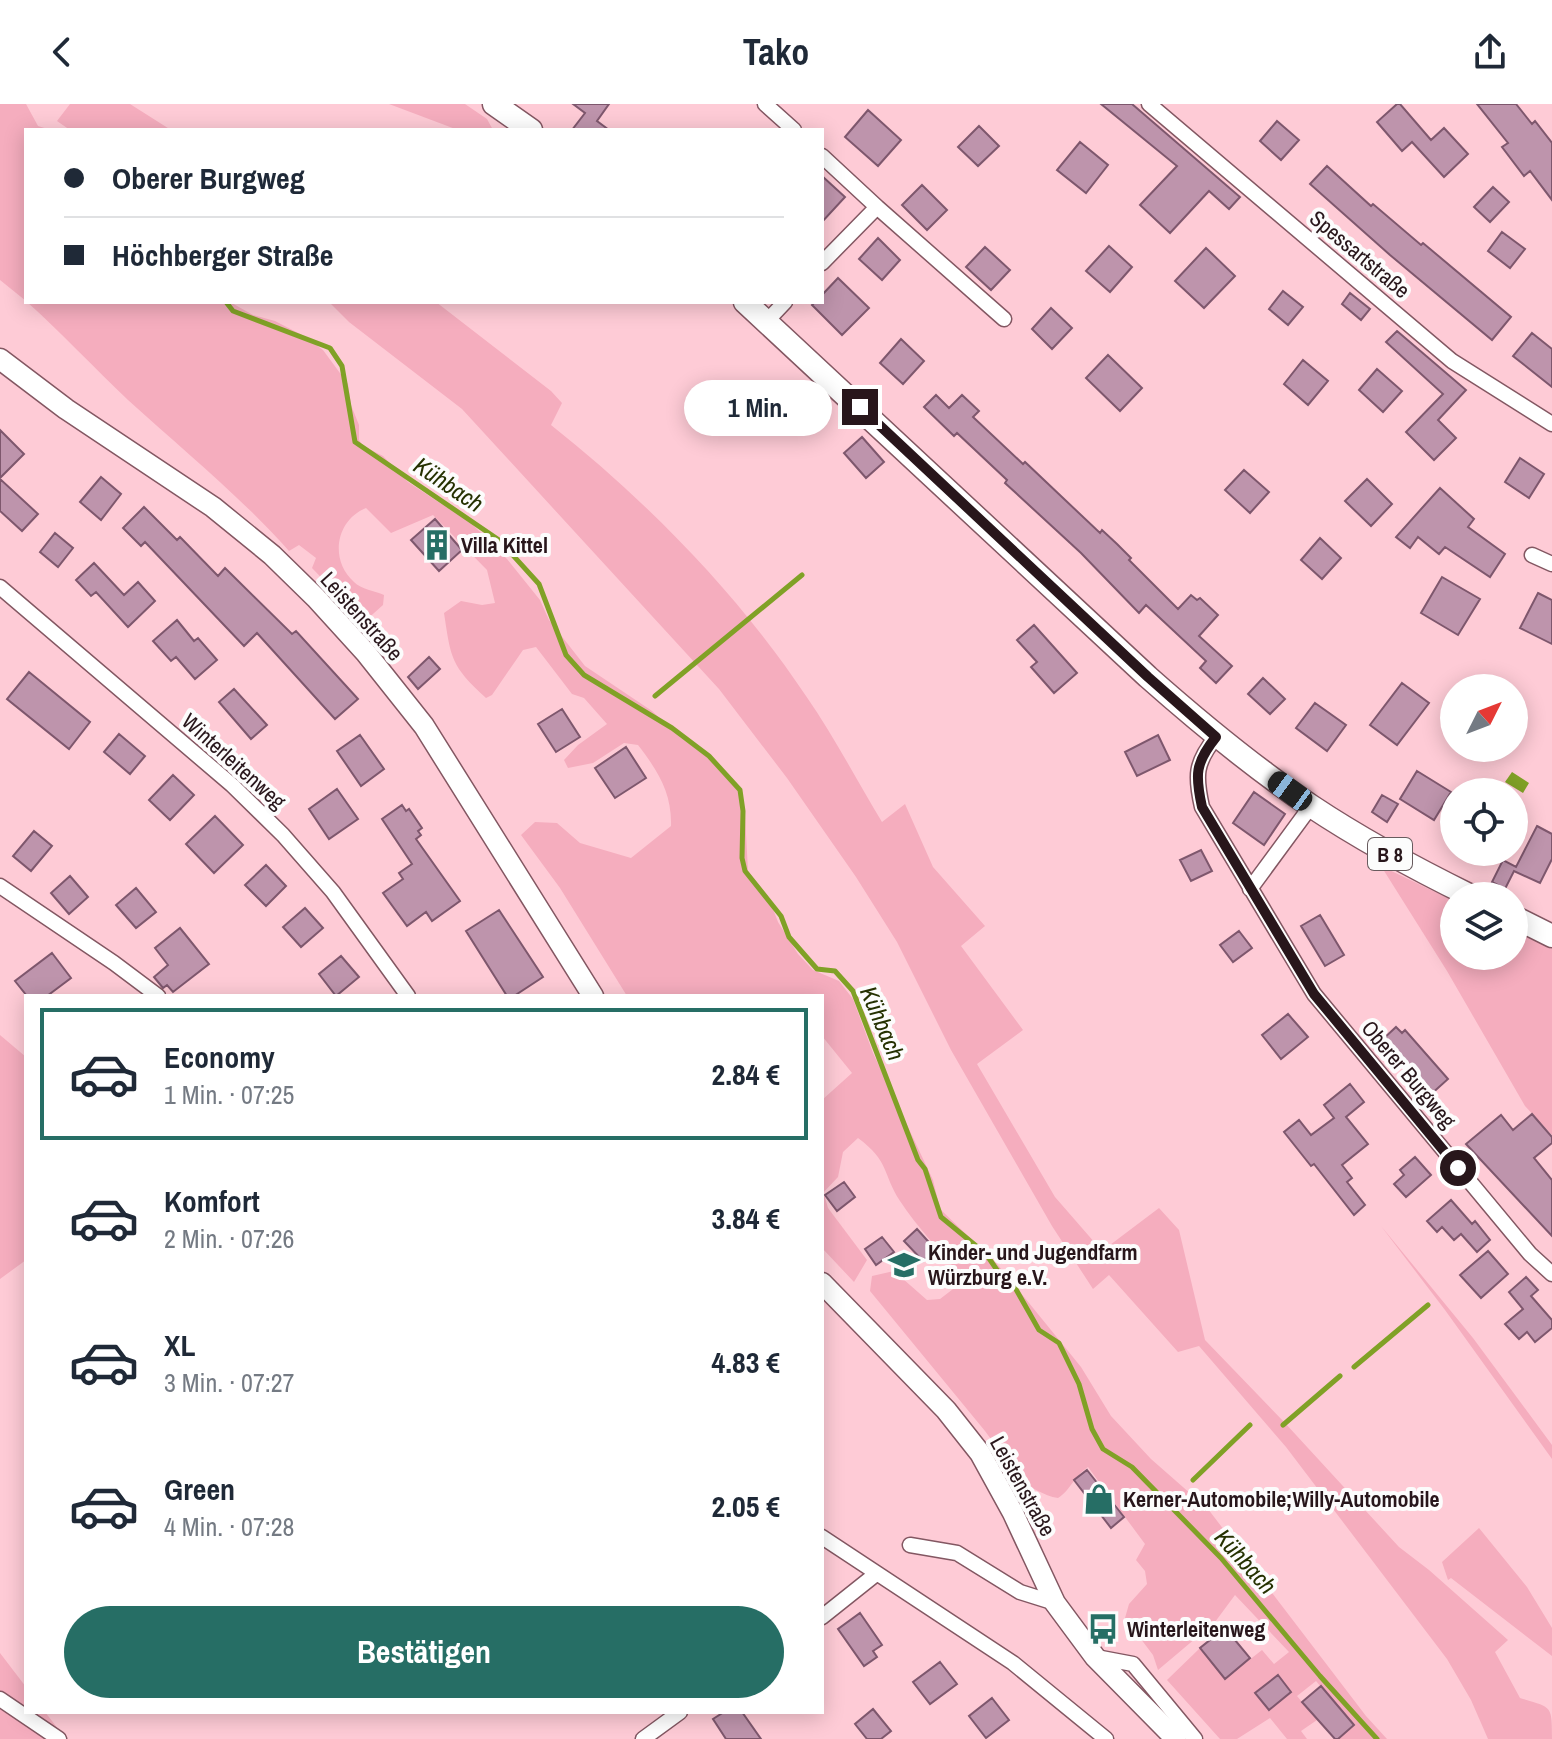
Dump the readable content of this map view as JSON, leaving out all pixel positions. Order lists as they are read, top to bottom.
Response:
{
  "streets": {
    "main road": ["Leistenstraße", "B 8"],
    "street": ["Spessartstraße", "Winterleitenweg", "Oberer Burgweg"]
  },
  "crossings": [
    ["B 8", "Oberer Burgweg"]
  ],
  "water": ["Kühbach"],
  "places": {
    "building": ["Villa Kittel"],
    "school or university": ["Kinder- und Jugendfarm Würzburg e.V."],
    "shop": ["Kerner-Automobile;Willy-Automobile"],
    "bus stop": ["Winterleitenweg"]
  },
  "north": "top right",
  "page": {
    "header": "Tako",
    "banner": ["Oberer Burgweg", "Höchberger Straße"],
    "bubble": "1 Min.",
    "list": [
      {
        "name": "Economy",
        "note": "1 Min. · 07:25",
        "value": "2.84 €"
      },
      {
        "name": "Komfort",
        "note": "2 Min. · 07:26",
        "value": "3.84 €"
      },
      {
        "name": "XL",
        "note": "3 Min. · 07:27",
        "value": "4.83 €"
      },
      {
        "name": "Green",
        "note": "4 Min. · 07:28",
        "value": "2.05 €"
      }
    ],
    "buttons": "Bestätigen"
  }
}
